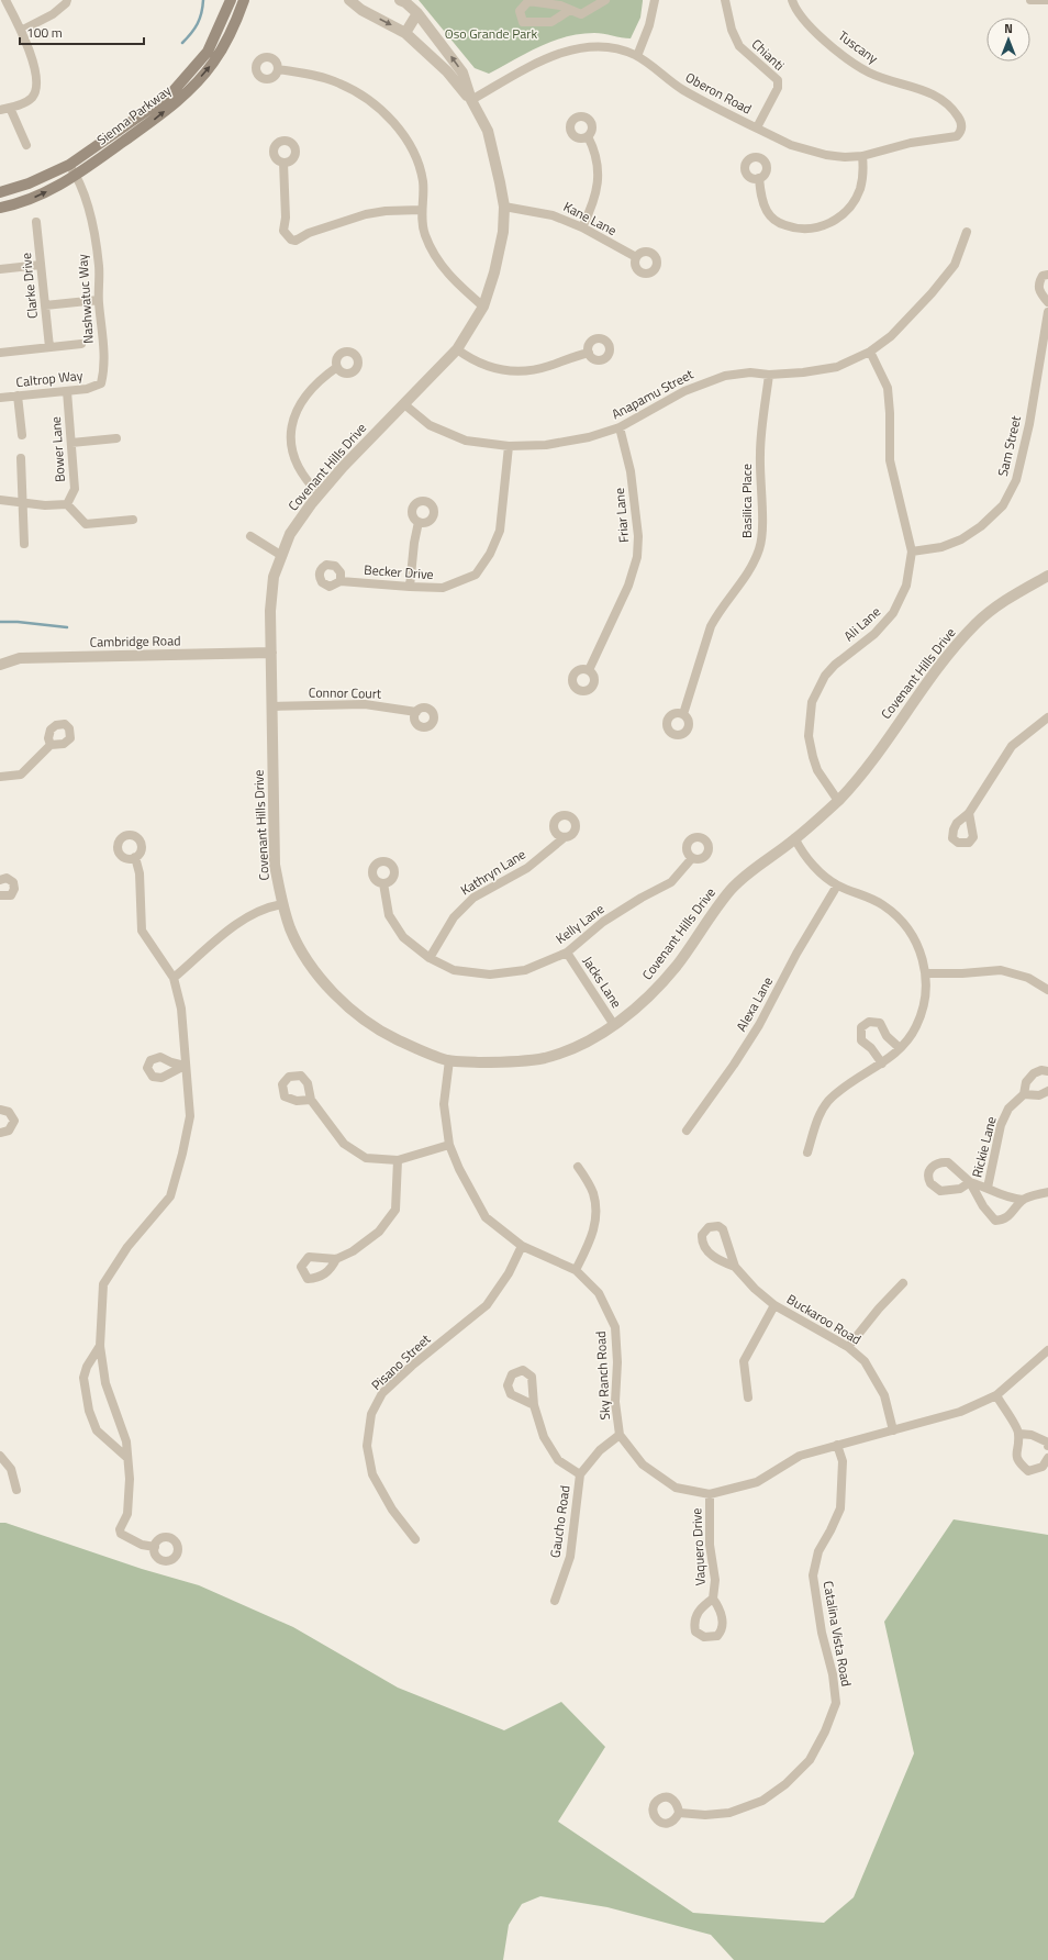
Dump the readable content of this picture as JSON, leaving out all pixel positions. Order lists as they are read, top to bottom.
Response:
{
  "streets": {
    "main road": ["Sienna Parkway"],
    "street": [
      "Tuscany",
      "Chianti",
      "Oberon Road",
      "Kane Lane",
      "Clarke Drive",
      "Nashwatuc Way",
      "Caltrop Way",
      "Anapamu Street",
      "Sam Street",
      "Bower Lane",
      "Covenant Hills Drive",
      "Basilica Place",
      "Friar Lane",
      "Becker Drive",
      "Ali Lane",
      "Cambridge Road",
      "Connor Court",
      "Kathryn Lane",
      "Kelly Lane",
      "Jacks Lane",
      "Alexa Lane",
      "Rickie Lane",
      "Buckaroo Road",
      "Pisano Street",
      "Sky Ranch Road",
      "Gaucho Road",
      "Vaquero Drive",
      "Catalina Vista Road"
    ]
  },
  "crossings": [
    ["Tuscany", "Oberon Road"],
    ["Chianti", "Oberon Road"],
    ["Oberon Road", "Covenant Hills Drive"],
    ["Sienna Parkway", "Nashwatuc Way"],
    ["Kane Lane", "Covenant Hills Drive"],
    ["Nashwatuc Way", "Caltrop Way"],
    ["Caltrop Way", "Bower Lane"],
    ["Anapamu Street", "Covenant Hills Drive"],
    ["Anapamu Street", "Basilica Place"],
    ["Anapamu Street", "Friar Lane"],
    ["Anapamu Street", "Becker Drive"],
    ["Anapamu Street", "Ali Lane"],
    ["Sam Street", "Ali Lane"],
    ["Covenant Hills Drive", "Ali Lane"],
    ["Covenant Hills Drive", "Cambridge Road"],
    ["Covenant Hills Drive", "Connor Court"],
    ["Covenant Hills Drive", "Jacks Lane"],
    ["Covenant Hills Drive", "Sky Ranch Road"],
    ["Kathryn Lane", "Kelly Lane"],
    ["Kelly Lane", "Jacks Lane"],
    ["Buckaroo Road", "Sky Ranch Road"],
    ["Pisano Street", "Sky Ranch Road"],
    ["Sky Ranch Road", "Gaucho Road"],
    ["Sky Ranch Road", "Vaquero Drive"],
    ["Sky Ranch Road", "Catalina Vista Road"]
  ],
  "parks": ["Oso Grande Park"],
  "scale_bar": "100 m",
  "north": "top"
}
